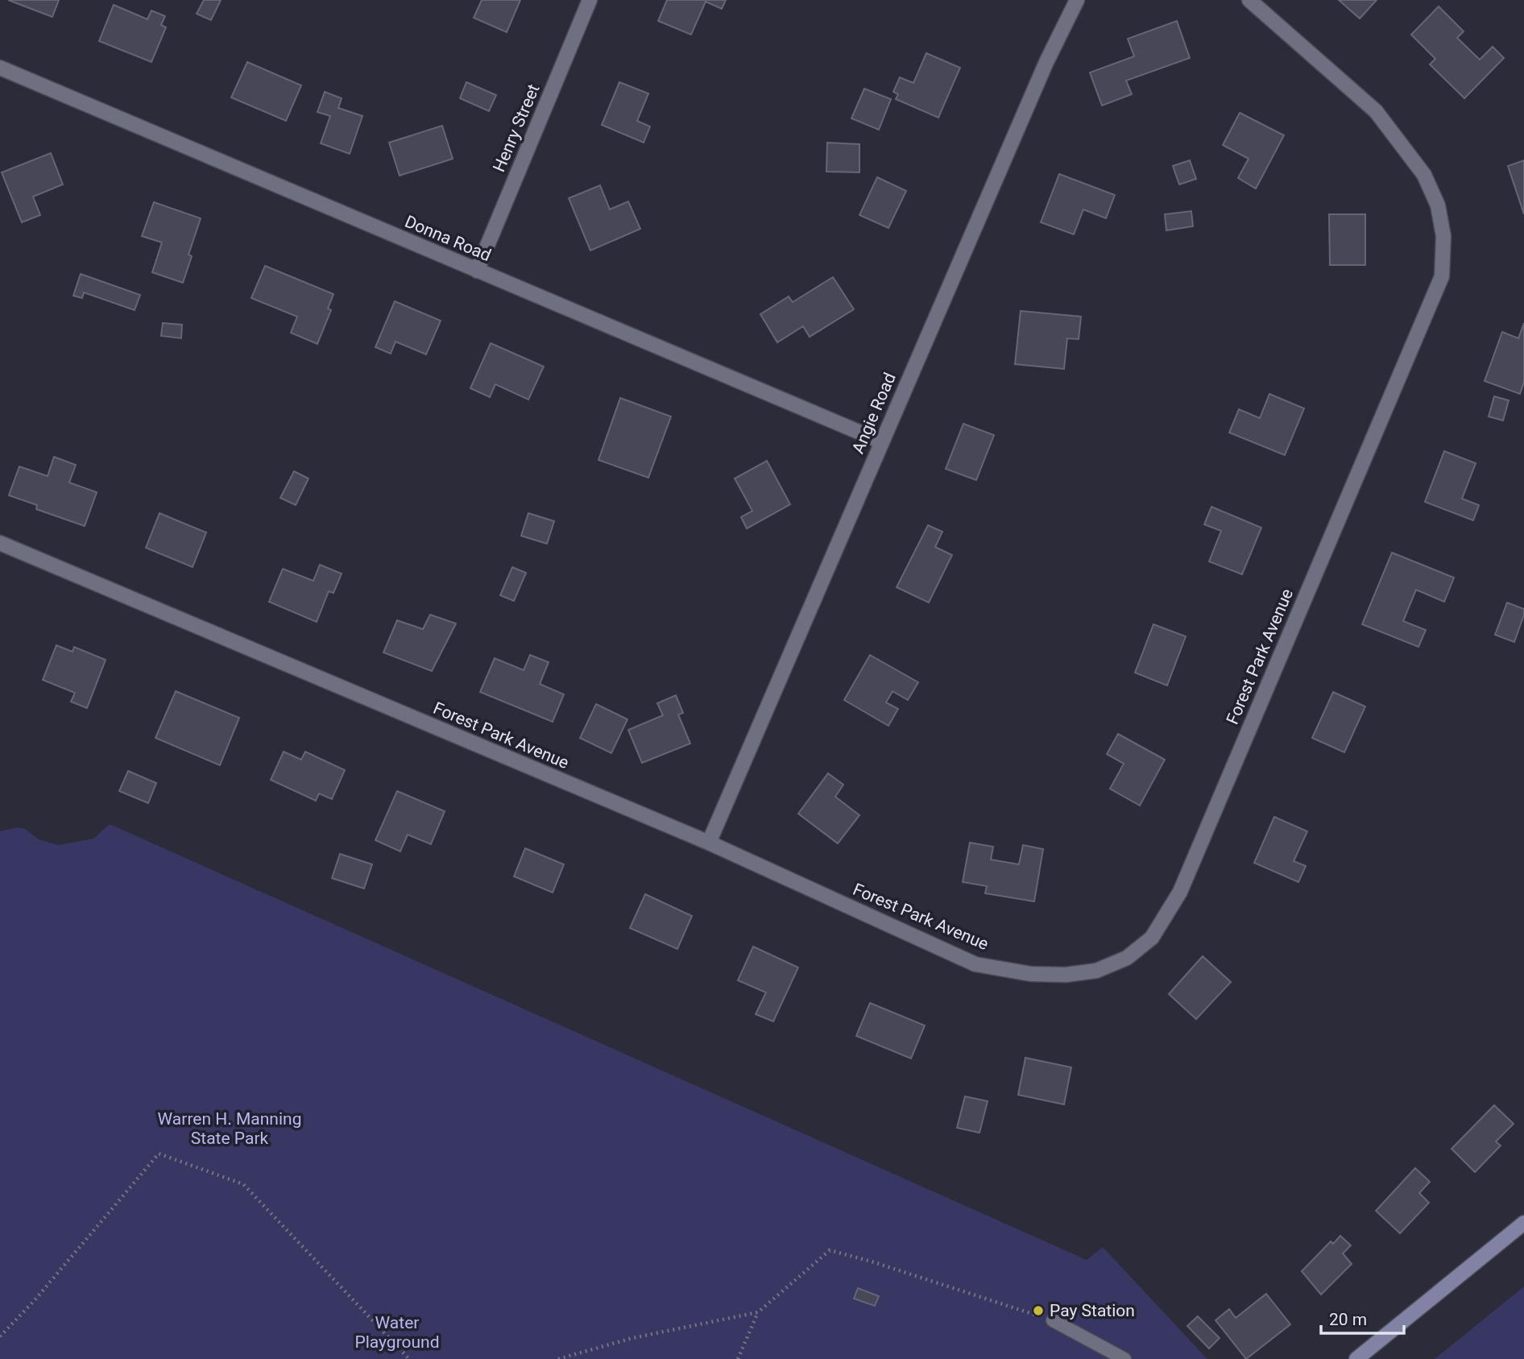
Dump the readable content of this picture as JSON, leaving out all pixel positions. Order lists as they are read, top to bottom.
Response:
{
  "streets": {
    "street": [
      "Henry Street",
      "Donna Road",
      "Angie Road",
      "Forest Park Avenue"
    ]
  },
  "crossings": [
    ["Henry Street", "Donna Road"],
    ["Donna Road", "Angie Road"],
    ["Angie Road", "Forest Park Avenue"]
  ],
  "parks": ["Warren H. Manning State Park", "Water Playground"],
  "places": ["Pay Station"],
  "scale_bar": "20 m"
}
